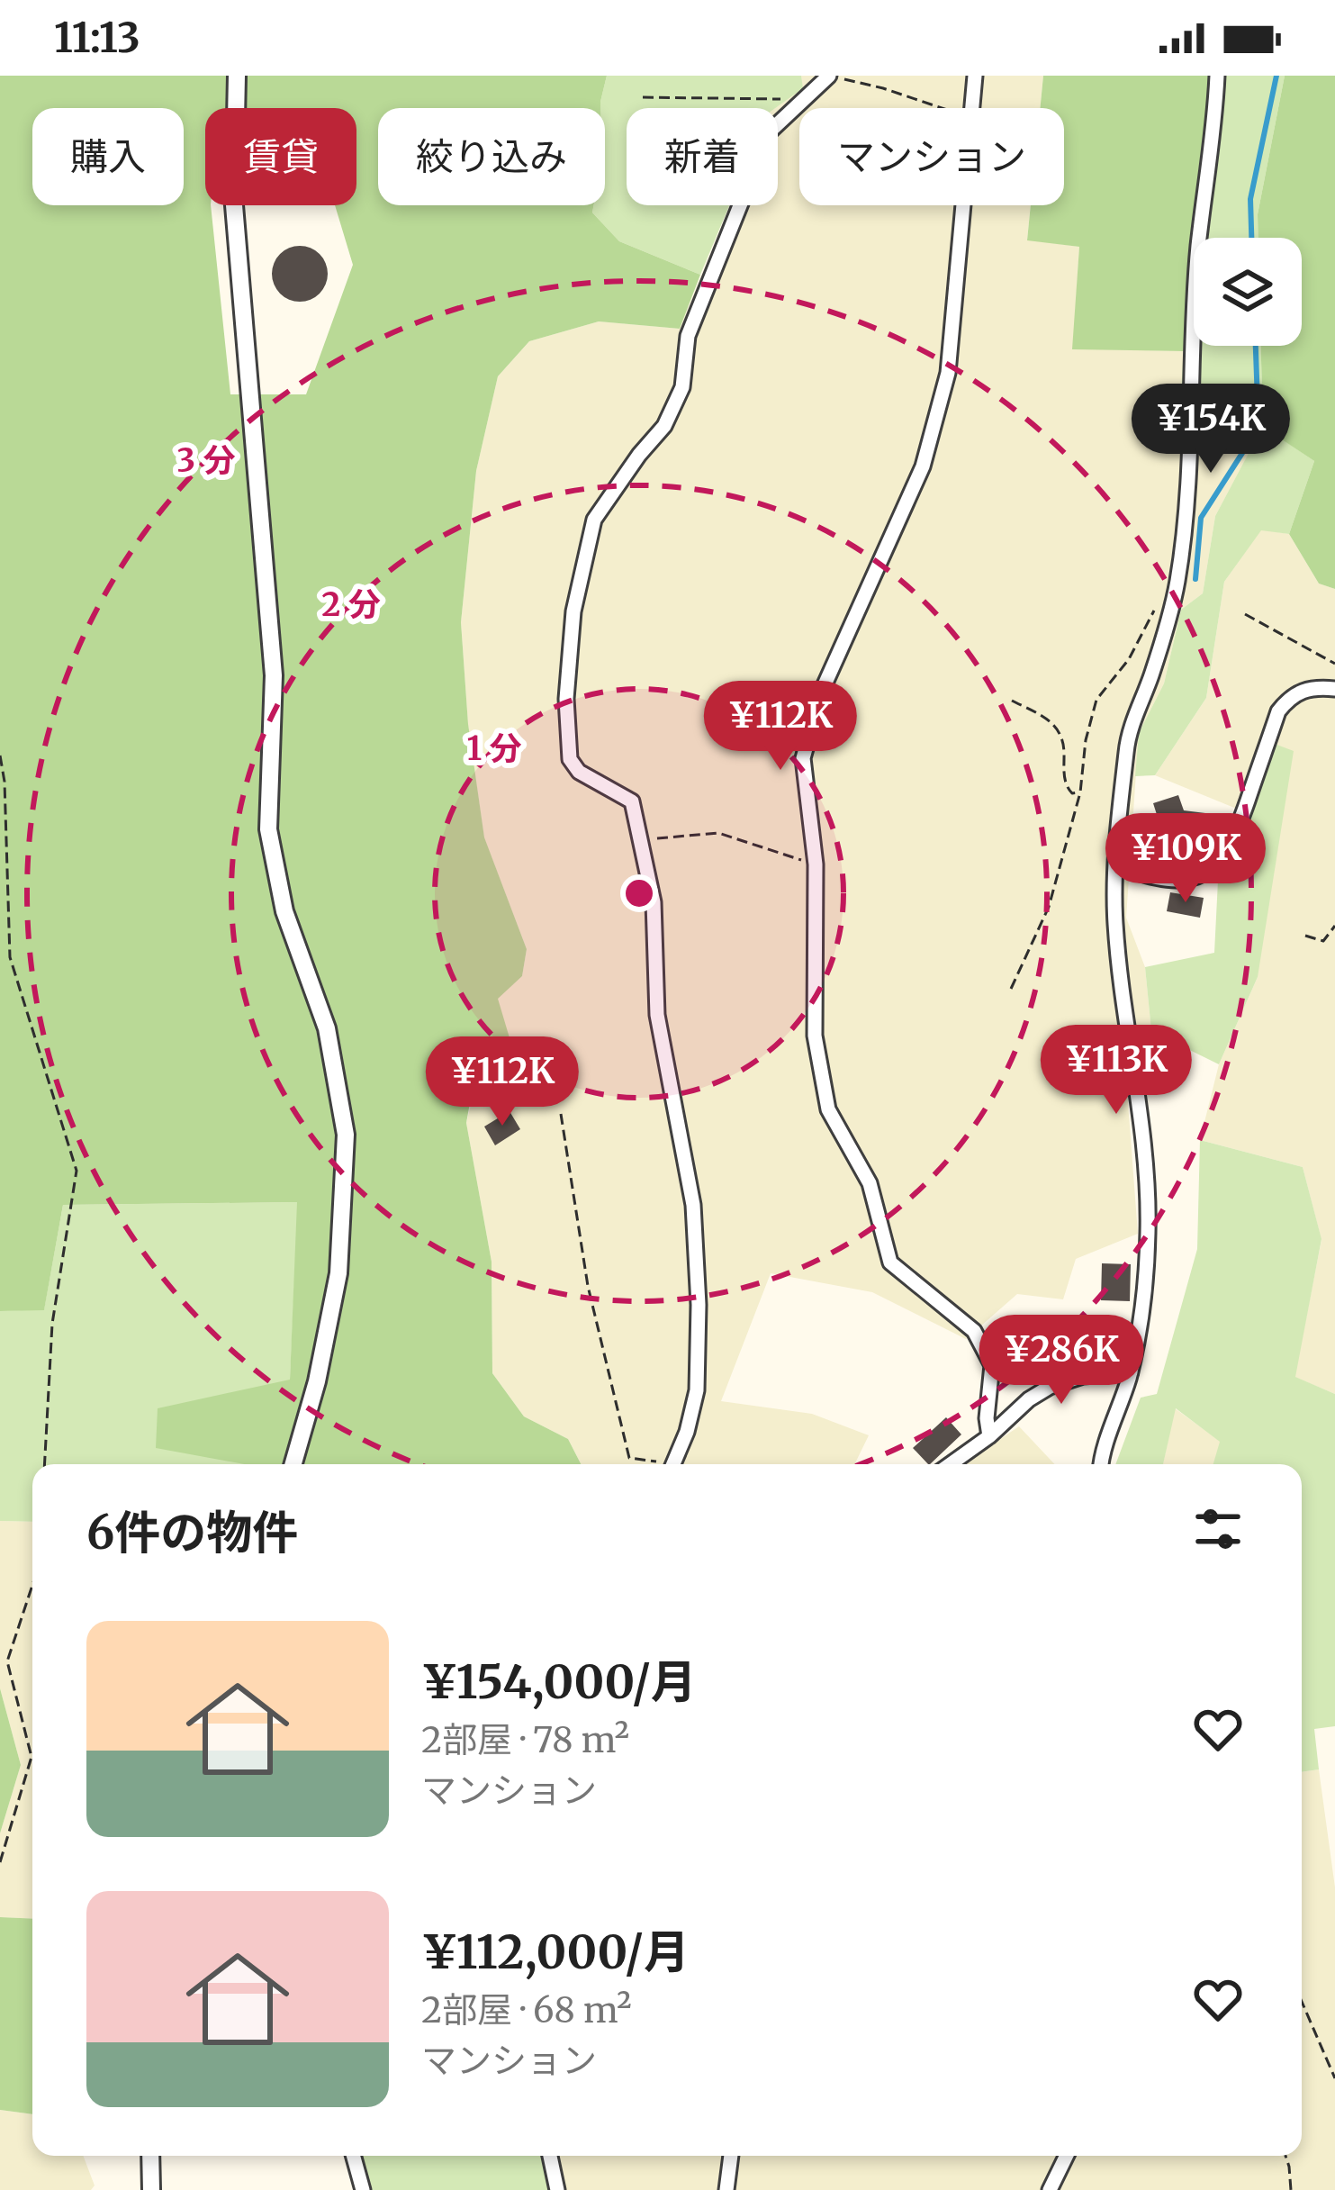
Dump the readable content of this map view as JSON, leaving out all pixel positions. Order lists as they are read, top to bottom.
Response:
{
  "page": {
    "status": "11:13",
    "chip": [
      "購入",
      "賃貸",
      "絞り込み",
      "新着",
      "マンション"
    ],
    "price": [
      "¥154K",
      "¥112K",
      "¥109K",
      "¥113K",
      "¥112K",
      "¥286K"
    ],
    "heading": "6件の物件",
    "list": [
      {
        "name": "¥154,000/月",
        "note": "2部屋 · 78 m² · マンション"
      },
      {
        "name": "¥112,000/月",
        "note": "2部屋 · 68 m² · マンション"
      }
    ]
  },
  "rings": ["3 分", "2 分", "1 分"]
}
